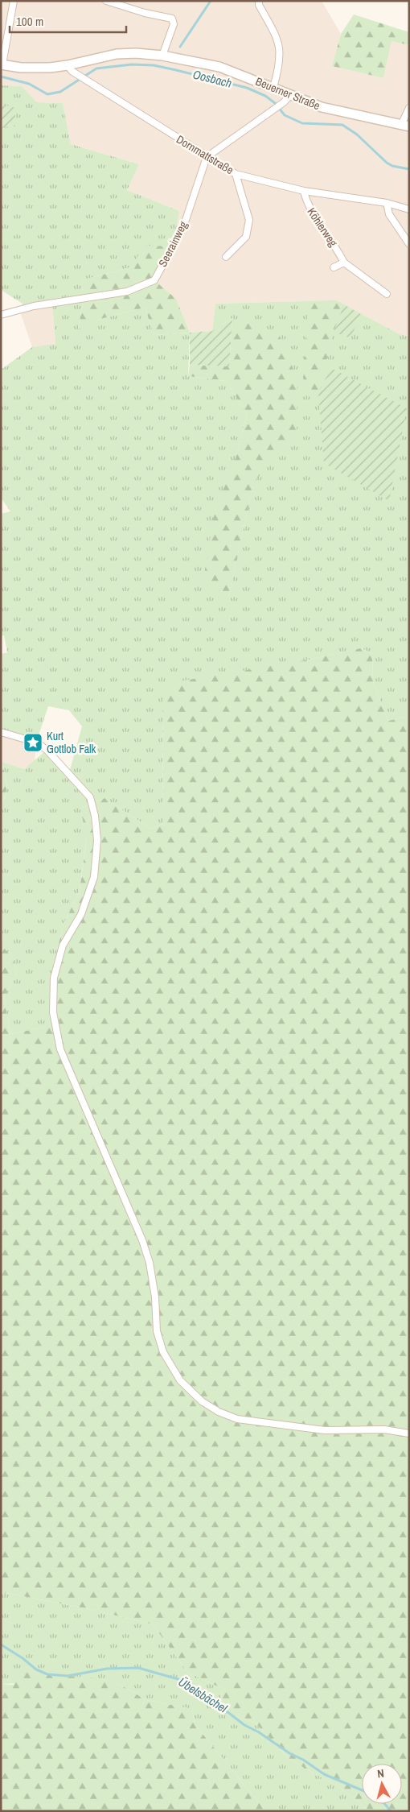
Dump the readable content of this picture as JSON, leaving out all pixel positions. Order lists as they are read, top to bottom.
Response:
{
  "streets": {
    "main road": ["Beuerner Straße"],
    "street": ["Dornmattstraße", "Köhlerweg", "Seerainweg"]
  },
  "crossings": [
    ["Beuerner Straße", "Dornmattstraße"],
    ["Dornmattstraße", "Köhlerweg"],
    ["Dornmattstraße", "Seerainweg"]
  ],
  "water": ["Oosbach", "Übelsbächel"],
  "places": {
    "place": ["Kurt Gottlob Falk"]
  },
  "scale_bar": "100 m",
  "north": "top"
}
